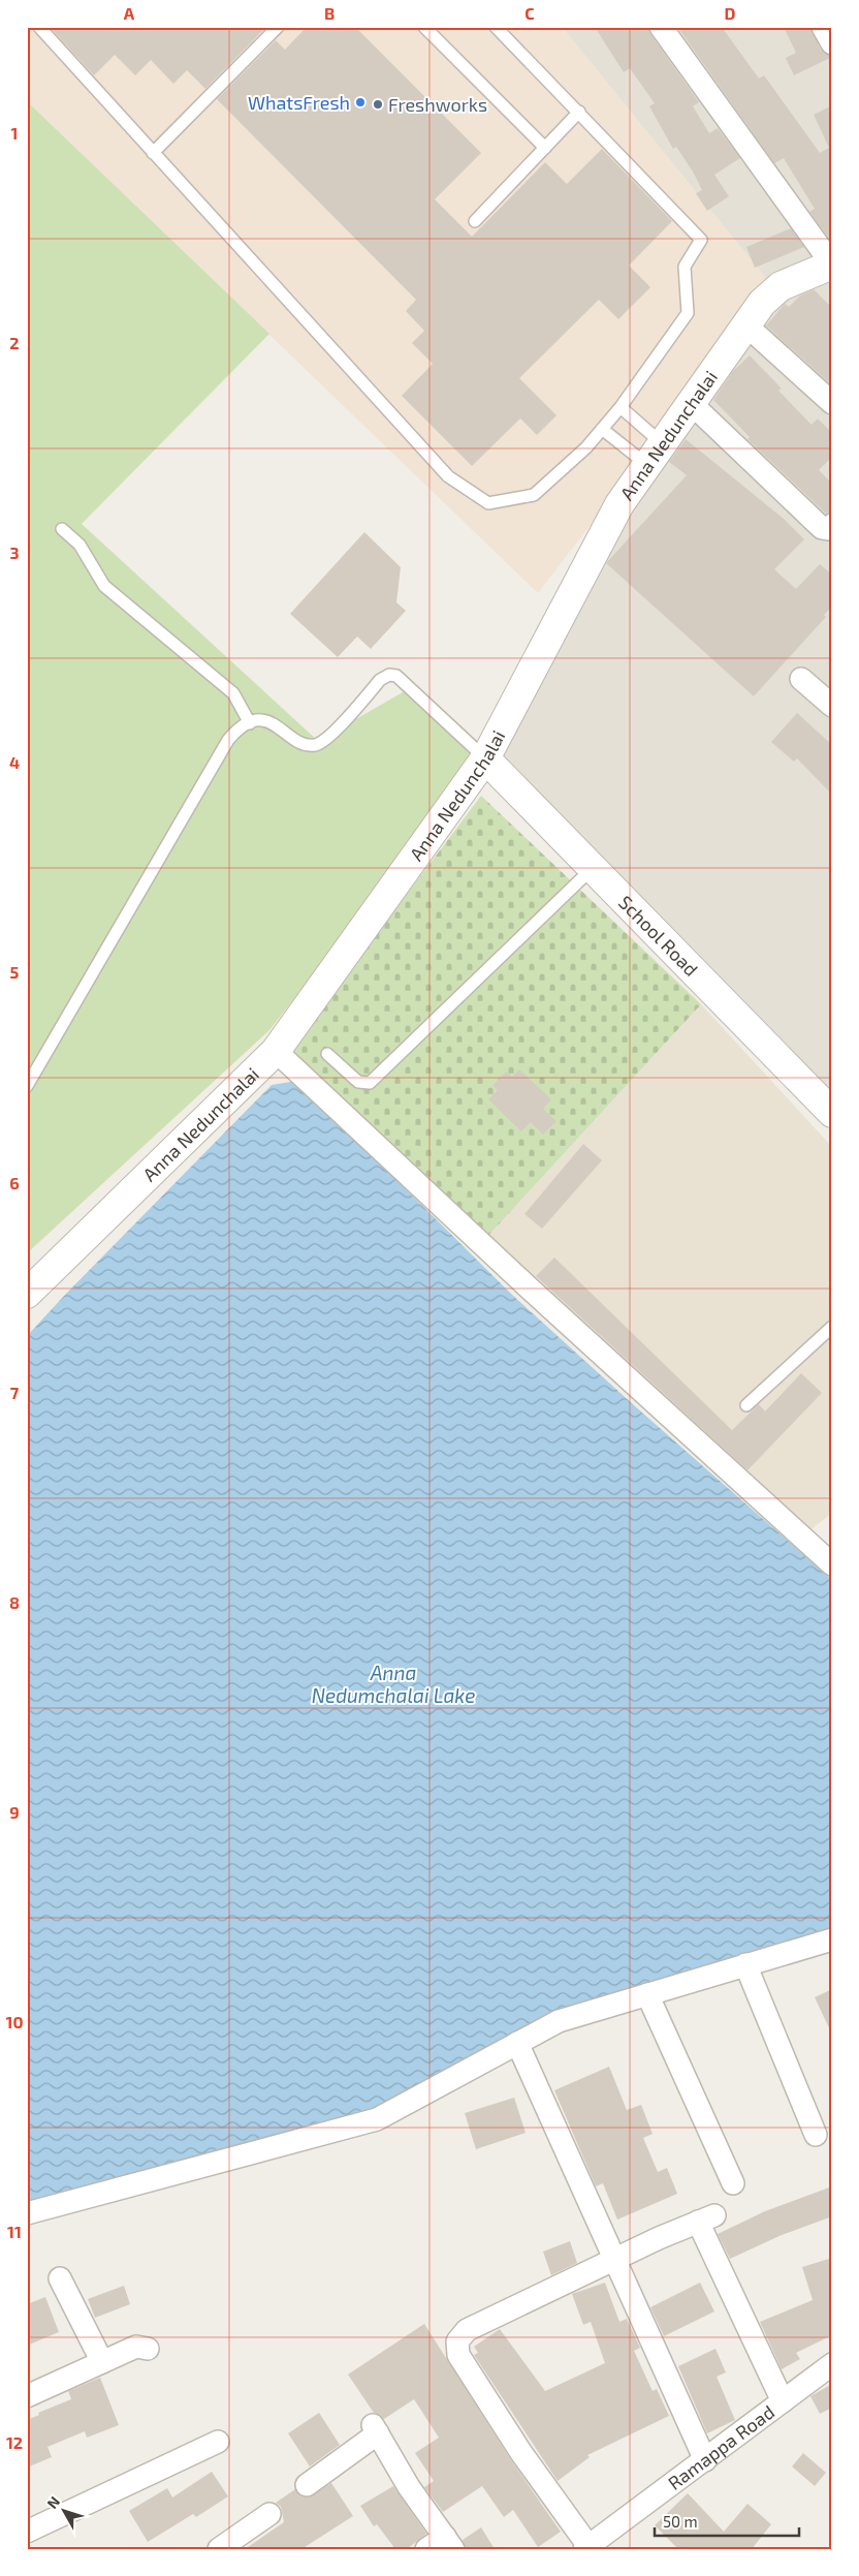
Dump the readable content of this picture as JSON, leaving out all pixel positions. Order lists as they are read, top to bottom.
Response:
{
  "streets": {
    "street": ["Anna Nedunchalai", "School Road", "Ramappa Road"]
  },
  "crossings": [
    ["Anna Nedunchalai", "School Road"]
  ],
  "water": ["Anna Nedumchalai Lake"],
  "places": ["WhatsFresh", "Freshworks"],
  "scale_bar": "50 m",
  "north": "top left",
  "grid": {
    "columns": [
      "A",
      "B",
      "C",
      "D"
    ],
    "rows": [
      "1",
      "2",
      "3",
      "4",
      "5",
      "6",
      "7",
      "8",
      "9",
      "10",
      "11",
      "12"
    ]
  }
}
